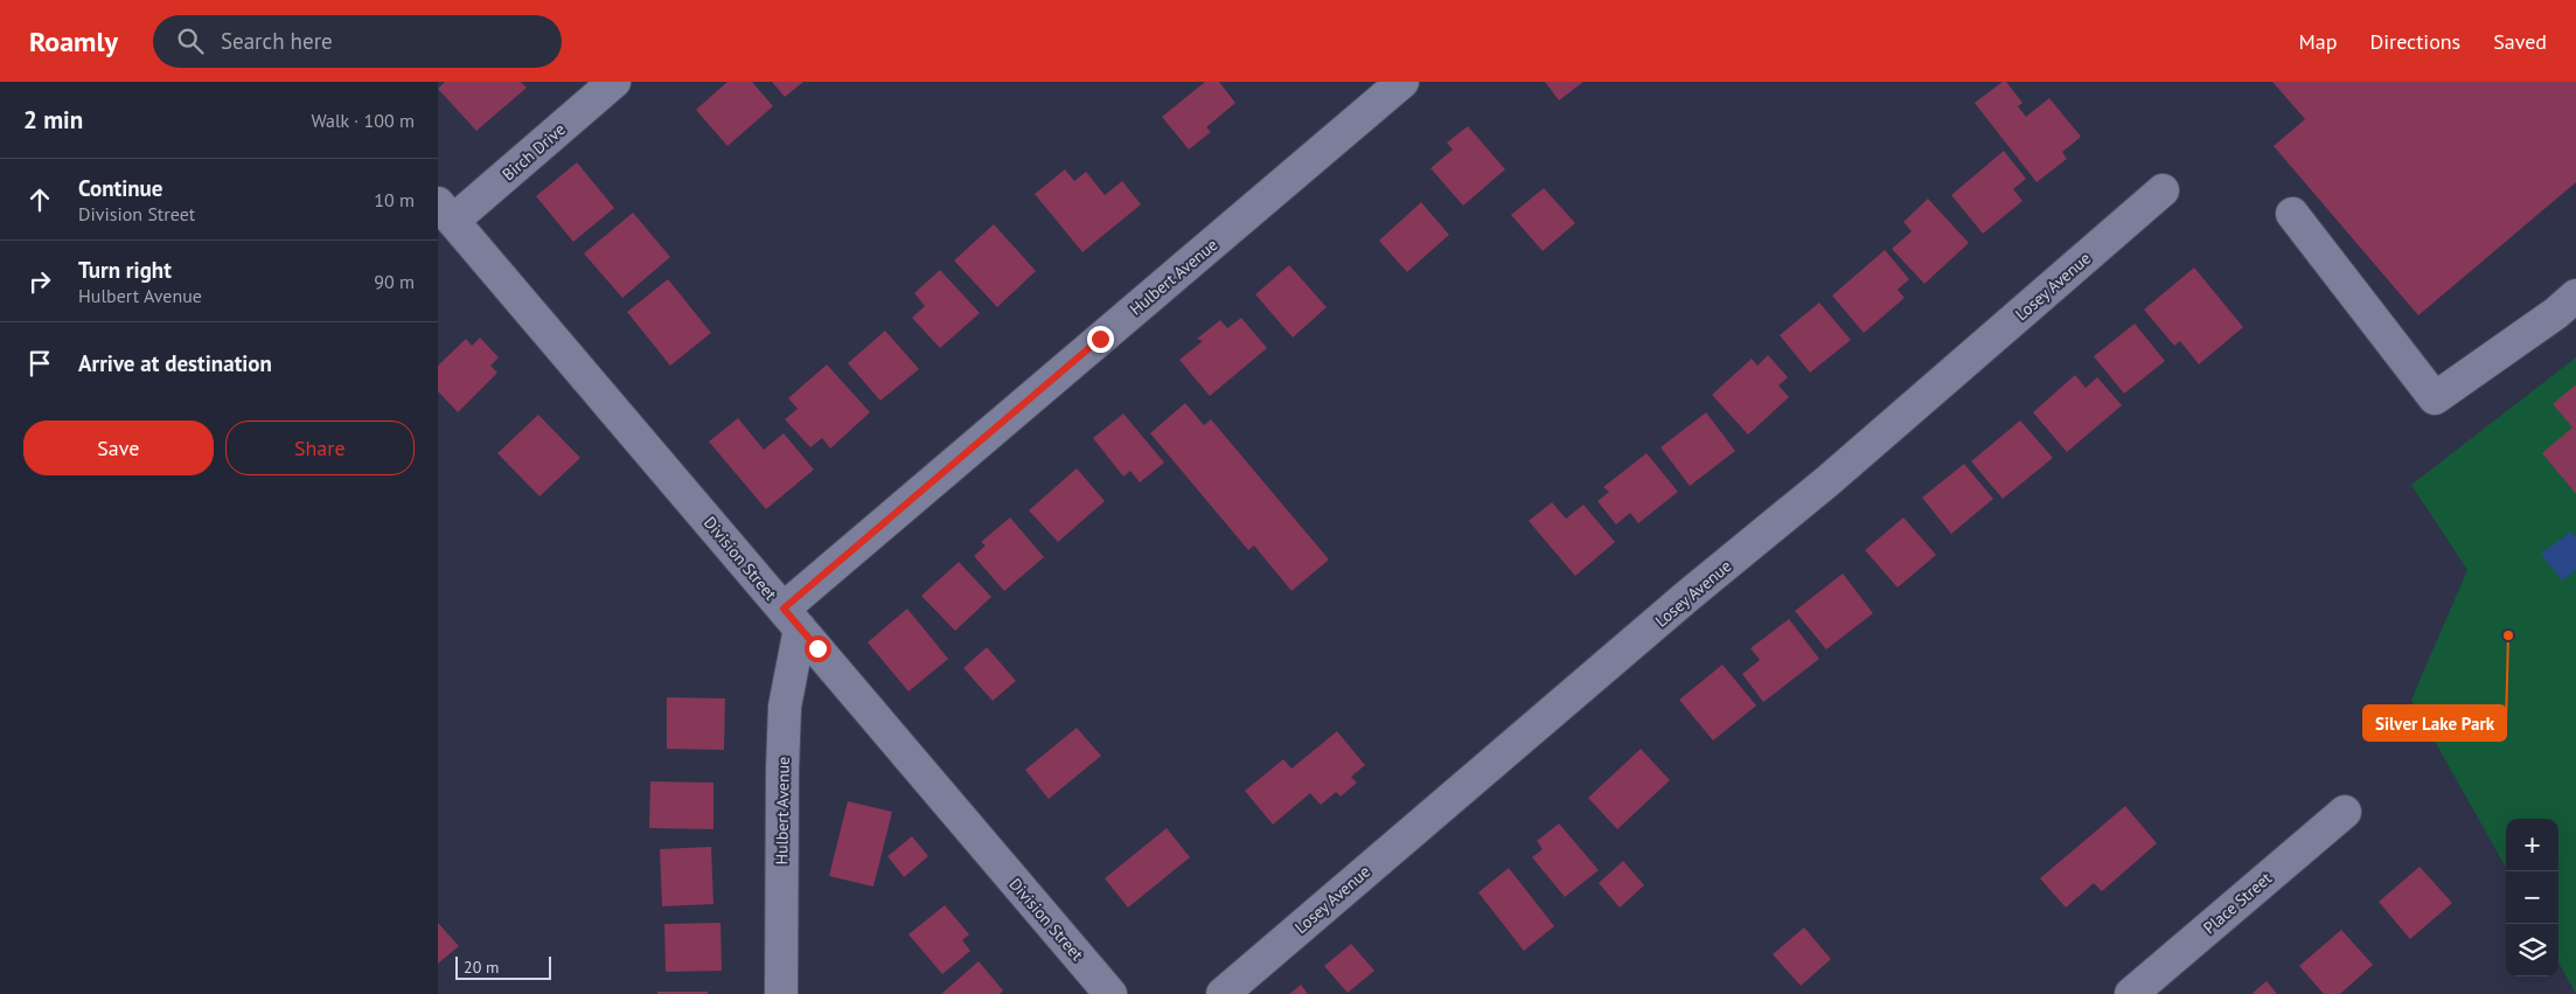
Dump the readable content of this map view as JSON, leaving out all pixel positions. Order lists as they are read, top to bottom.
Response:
{
  "streets": {
    "street": [
      "Birch Drive",
      "Hulbert Avenue",
      "Losey Avenue",
      "Division Street",
      "Place Street"
    ]
  },
  "crossings": [
    ["Birch Drive", "Division Street"],
    ["Hulbert Avenue", "Division Street"]
  ],
  "places": ["Silver Lake Park"],
  "scale_bar": "20 m",
  "page": {
    "header": "Roamly",
    "search": "Search here",
    "nav": ["Map", "Directions", "Saved"],
    "heading": ["2 min", "Walk · 100 m"],
    "list": [
      ["Continue", "Division Street", "10 m"],
      ["Turn right", "Hulbert Avenue", "90 m"],
      "Arrive at destination"
    ],
    "buttons": ["Save", "Share"],
    "map_buttons": ["+", "−"],
    "scale": "20 m"
  }
}
